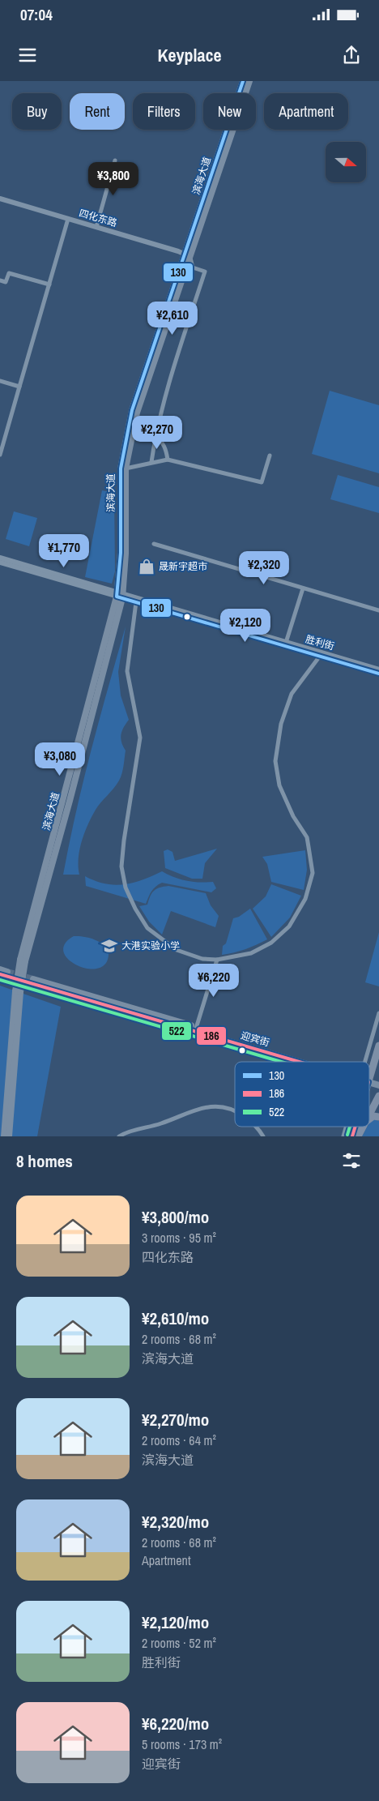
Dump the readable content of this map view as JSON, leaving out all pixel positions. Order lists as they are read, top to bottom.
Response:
{
  "streets": {
    "main road": ["滨海大道", "迎宾街"],
    "street": ["四化东路", "胜利街"]
  },
  "crossings": [
    ["滨海大道", "四化东路"],
    ["滨海大道", "胜利街"]
  ],
  "places": {
    "shop": ["晟新宇超市"],
    "school or university": ["大港实验小学"]
  },
  "lines": ["transit line 130", "transit line 186", "transit line 522"],
  "legend": ["130", "186", "522"],
  "north": "right",
  "page": {
    "status": "07:04",
    "header": "Keyplace",
    "chip": [
      "Buy",
      "Rent",
      "Filters",
      "New",
      "Apartment"
    ],
    "price": [
      "¥3,800",
      "¥2,610",
      "¥2,270",
      "¥1,770",
      "¥2,320",
      "¥2,120",
      "¥3,080",
      "¥6,220"
    ],
    "heading": "8 homes",
    "list": [
      {
        "name": "¥3,800/mo",
        "note": "3 rooms · 95 m² · 四化东路"
      },
      {
        "name": "¥2,610/mo",
        "note": "2 rooms · 68 m² · 滨海大道"
      },
      {
        "name": "¥2,270/mo",
        "note": "2 rooms · 64 m² · 滨海大道"
      },
      {
        "name": "¥2,320/mo",
        "note": "2 rooms · 68 m² · Apartment"
      },
      {
        "name": "¥2,120/mo",
        "note": "2 rooms · 52 m² · 胜利街"
      },
      {
        "name": "¥6,220/mo",
        "note": "5 rooms · 173 m² · 迎宾街"
      }
    ]
  }
}
